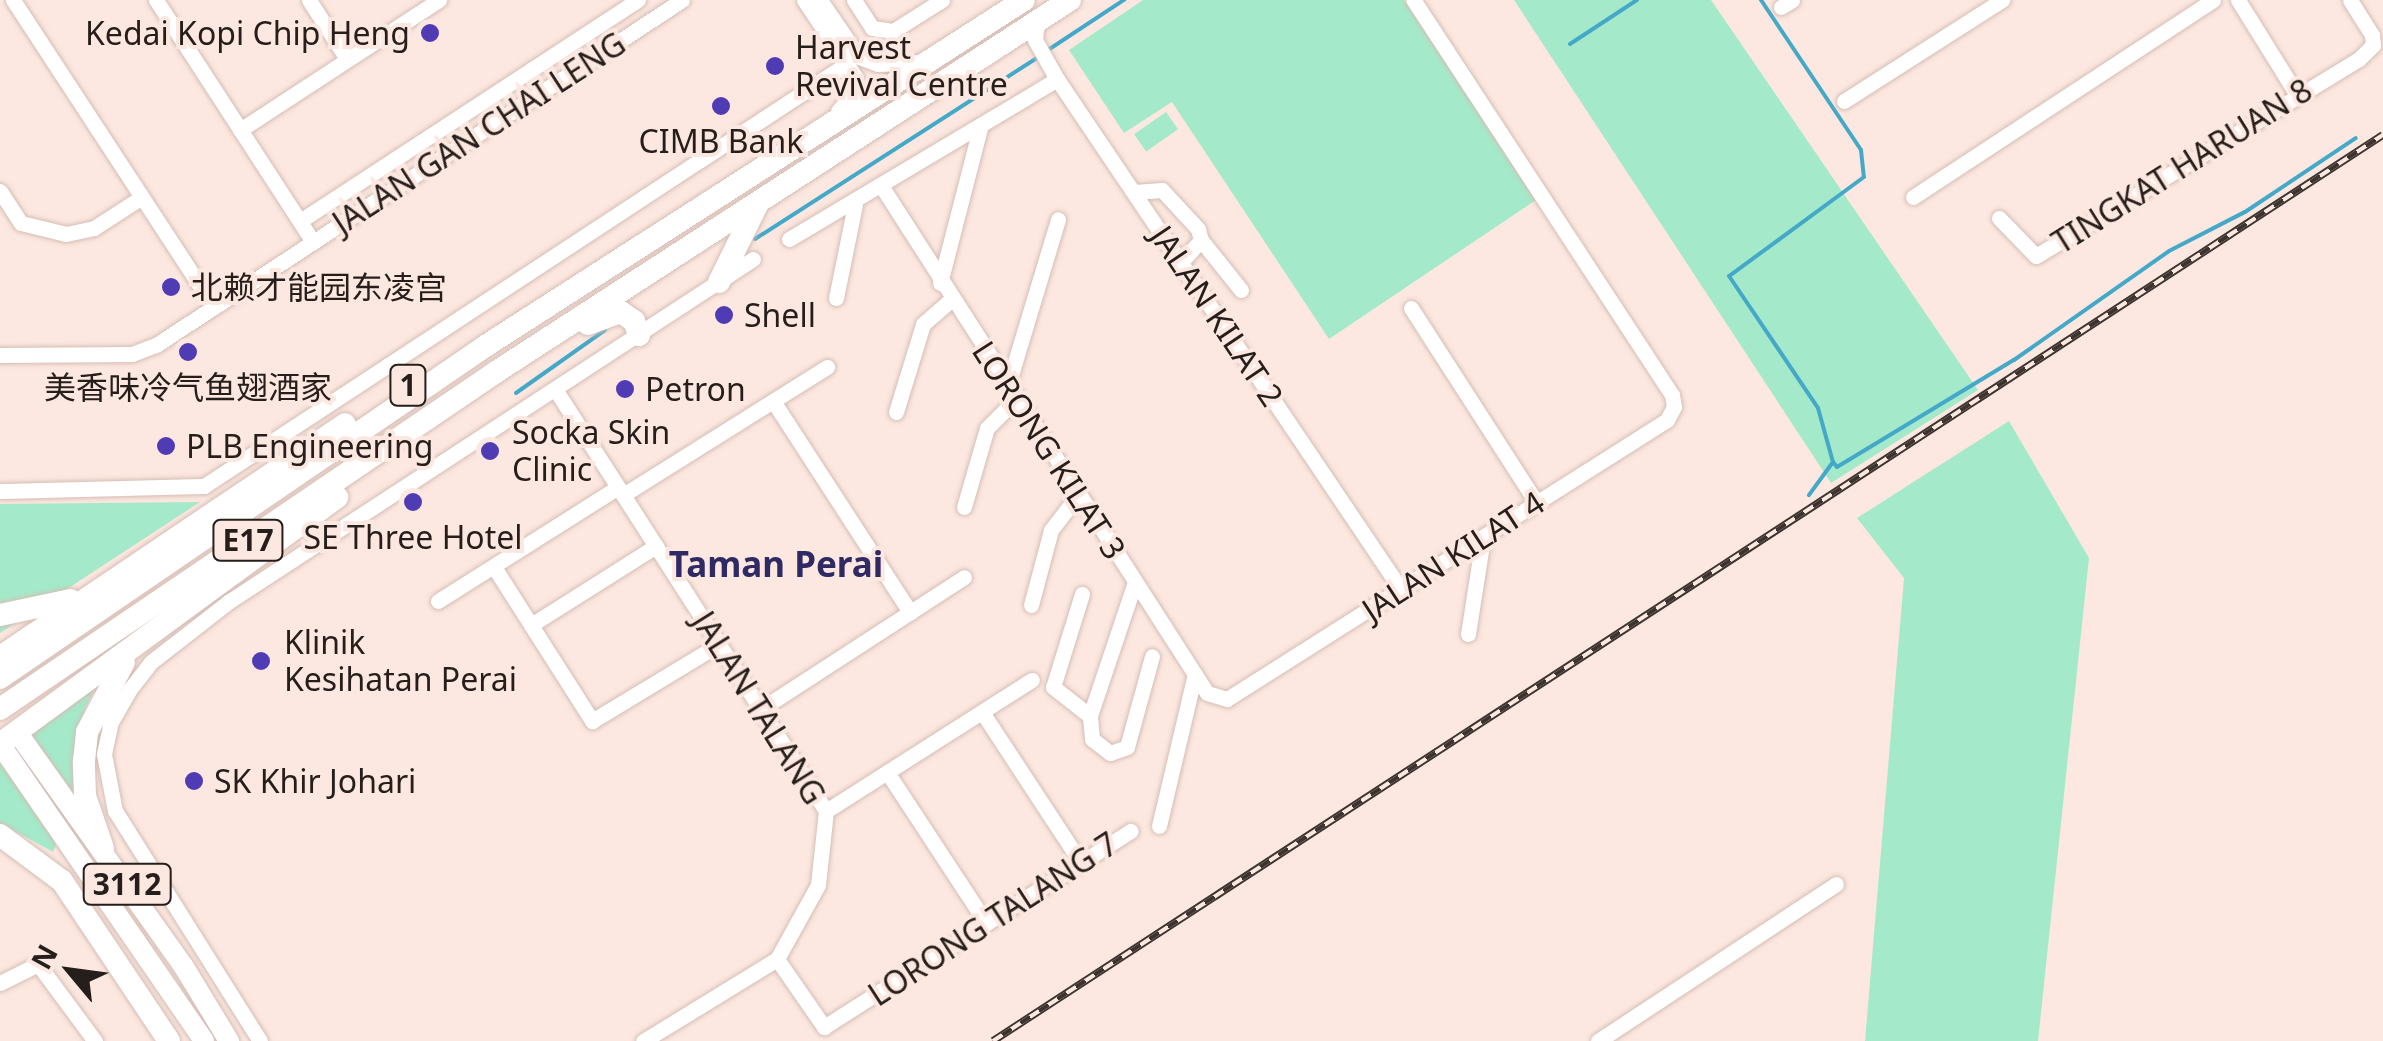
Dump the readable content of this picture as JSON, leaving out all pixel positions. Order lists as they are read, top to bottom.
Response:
{
  "streets": {
    "highway": ["1", "E17"],
    "main road": ["3112"],
    "street": [
      "JALAN GAN CHAI LENG",
      "TINGKAT HARUAN 8",
      "JALAN KILAT 2",
      "LORONG KILAT 3",
      "JALAN KILAT 4",
      "JALAN TALANG",
      "LORONG TALANG 7"
    ]
  },
  "crossings": [
    ["JALAN KILAT 2", "E17"],
    ["JALAN KILAT 2", "JALAN KILAT 4"],
    ["1", "E17"],
    ["1", "3112"],
    ["LORONG KILAT 3", "JALAN KILAT 4"],
    ["JALAN TALANG", "LORONG TALANG 7"]
  ],
  "districts": ["Taman Perai"],
  "places": [
    "Kedai Kopi Chip Heng",
    "Harvest Revival Centre",
    "CIMB Bank",
    "北赖才能园东凌宫",
    "Shell",
    "美香味冷气鱼翅酒家",
    "Petron",
    "PLB Engineering",
    "Socka Skin Clinic",
    "SE Three Hotel",
    "Klinik Kesihatan Perai",
    "SK Khir Johari"
  ],
  "north": "top left"
}
